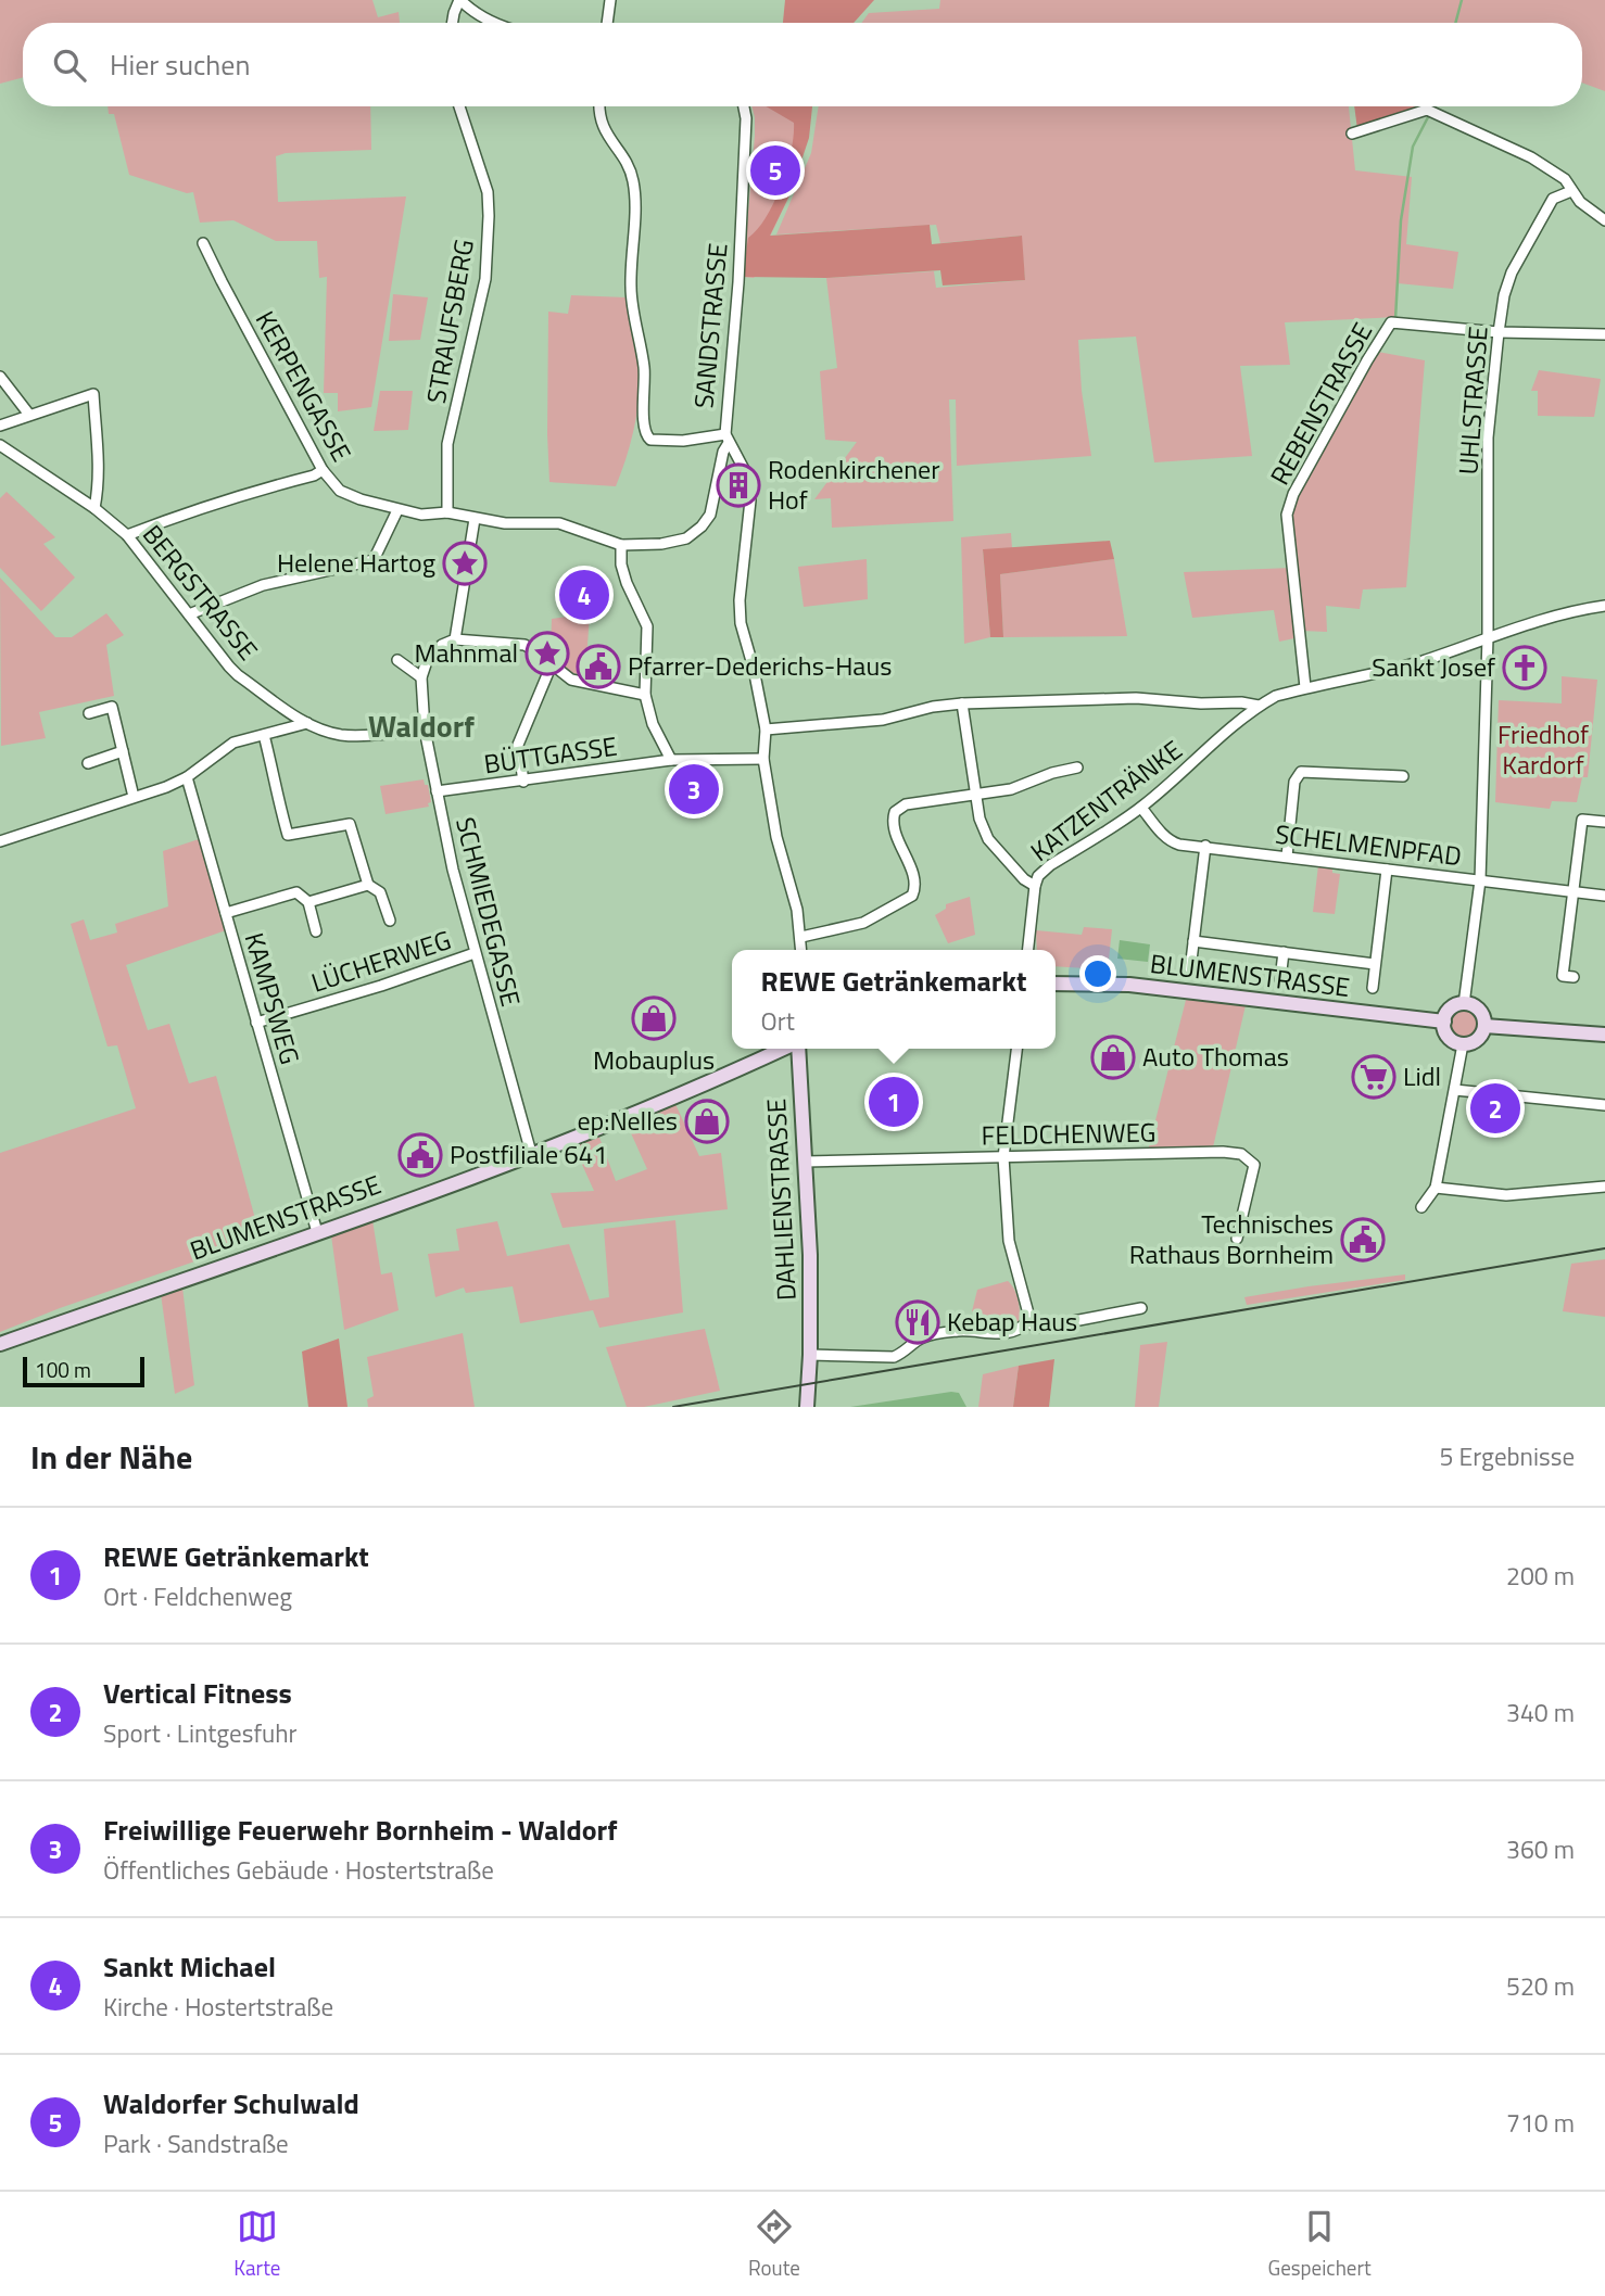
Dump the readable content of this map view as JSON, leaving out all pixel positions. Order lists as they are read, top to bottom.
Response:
{
  "streets": {
    "main road": ["BLUMENSTRASSE", "DAHLIENSTRASSE"],
    "street": [
      "STRAUFSBERG",
      "SANDSTRASSE",
      "KERPENGASSE",
      "UHLSTRASSE",
      "REBENSTRASSE",
      "BERGSTRASSE",
      "BÜTTGASSE",
      "KATZENTRÄNKE",
      "SCHELMENPFAD",
      "SCHMIEDEGASSE",
      "LÜCHERWEG",
      "KAMPSWEG",
      "FELDCHENWEG"
    ]
  },
  "crossings": [
    ["STRAUFSBERG", "KERPENGASSE"],
    ["SANDSTRASSE", "BÜTTGASSE"],
    ["UHLSTRASSE", "REBENSTRASSE"],
    ["UHLSTRASSE", "SCHELMENPFAD"],
    ["UHLSTRASSE", "BLUMENSTRASSE"],
    ["BERGSTRASSE", "SCHMIEDEGASSE"],
    ["BÜTTGASSE", "SCHMIEDEGASSE"],
    ["KATZENTRÄNKE", "SCHELMENPFAD"],
    ["SCHMIEDEGASSE", "LÜCHERWEG"],
    ["SCHMIEDEGASSE", "BLUMENSTRASSE"],
    ["LÜCHERWEG", "KAMPSWEG"],
    ["BLUMENSTRASSE", "KAMPSWEG"],
    ["FELDCHENWEG", "DAHLIENSTRASSE"]
  ],
  "districts": ["Waldorf"],
  "parks": ["Friedhof Kardorf"],
  "places": {
    "building": ["Rodenkirchener Hof"],
    "place": ["Helene Hartog", "Mahnmal"],
    "public building": ["Pfarrer-Dederichs-Haus", "Postfiliale 641", "Technisches Rathaus Bornheim"],
    "church": ["Sankt Josef"],
    "shop": ["Mobauplus", "Auto Thomas", "ep:Nelles"],
    "supermarket": ["Lidl"],
    "restaurant": ["Kebap Haus"]
  },
  "scale_bar": "100 m",
  "page": {
    "search": "Hier suchen",
    "pins": [
      "5",
      "4",
      "3",
      "1",
      "2"
    ],
    "popup": ["REWE Getränkemarkt", "Ort"],
    "scale": "100 m",
    "heading": ["In der Nähe", "5 Ergebnisse"],
    "list": [
      {
        "mark": "1",
        "name": "REWE Getränkemarkt",
        "note": "Ort · Feldchenweg",
        "value": "200 m"
      },
      {
        "mark": "2",
        "name": "Vertical Fitness",
        "note": "Sport · Lintgesfuhr",
        "value": "340 m"
      },
      {
        "mark": "3",
        "name": "Freiwillige Feuerwehr Bornheim - Waldorf",
        "note": "Öffentliches Gebäude · Hostertstraße",
        "value": "360 m"
      },
      {
        "mark": "4",
        "name": "Sankt Michael",
        "note": "Kirche · Hostertstraße",
        "value": "520 m"
      },
      {
        "mark": "5",
        "name": "Waldorfer Schulwald",
        "note": "Park · Sandstraße",
        "value": "710 m"
      }
    ],
    "nav": ["Karte", "Route", "Gespeichert"]
  }
}
